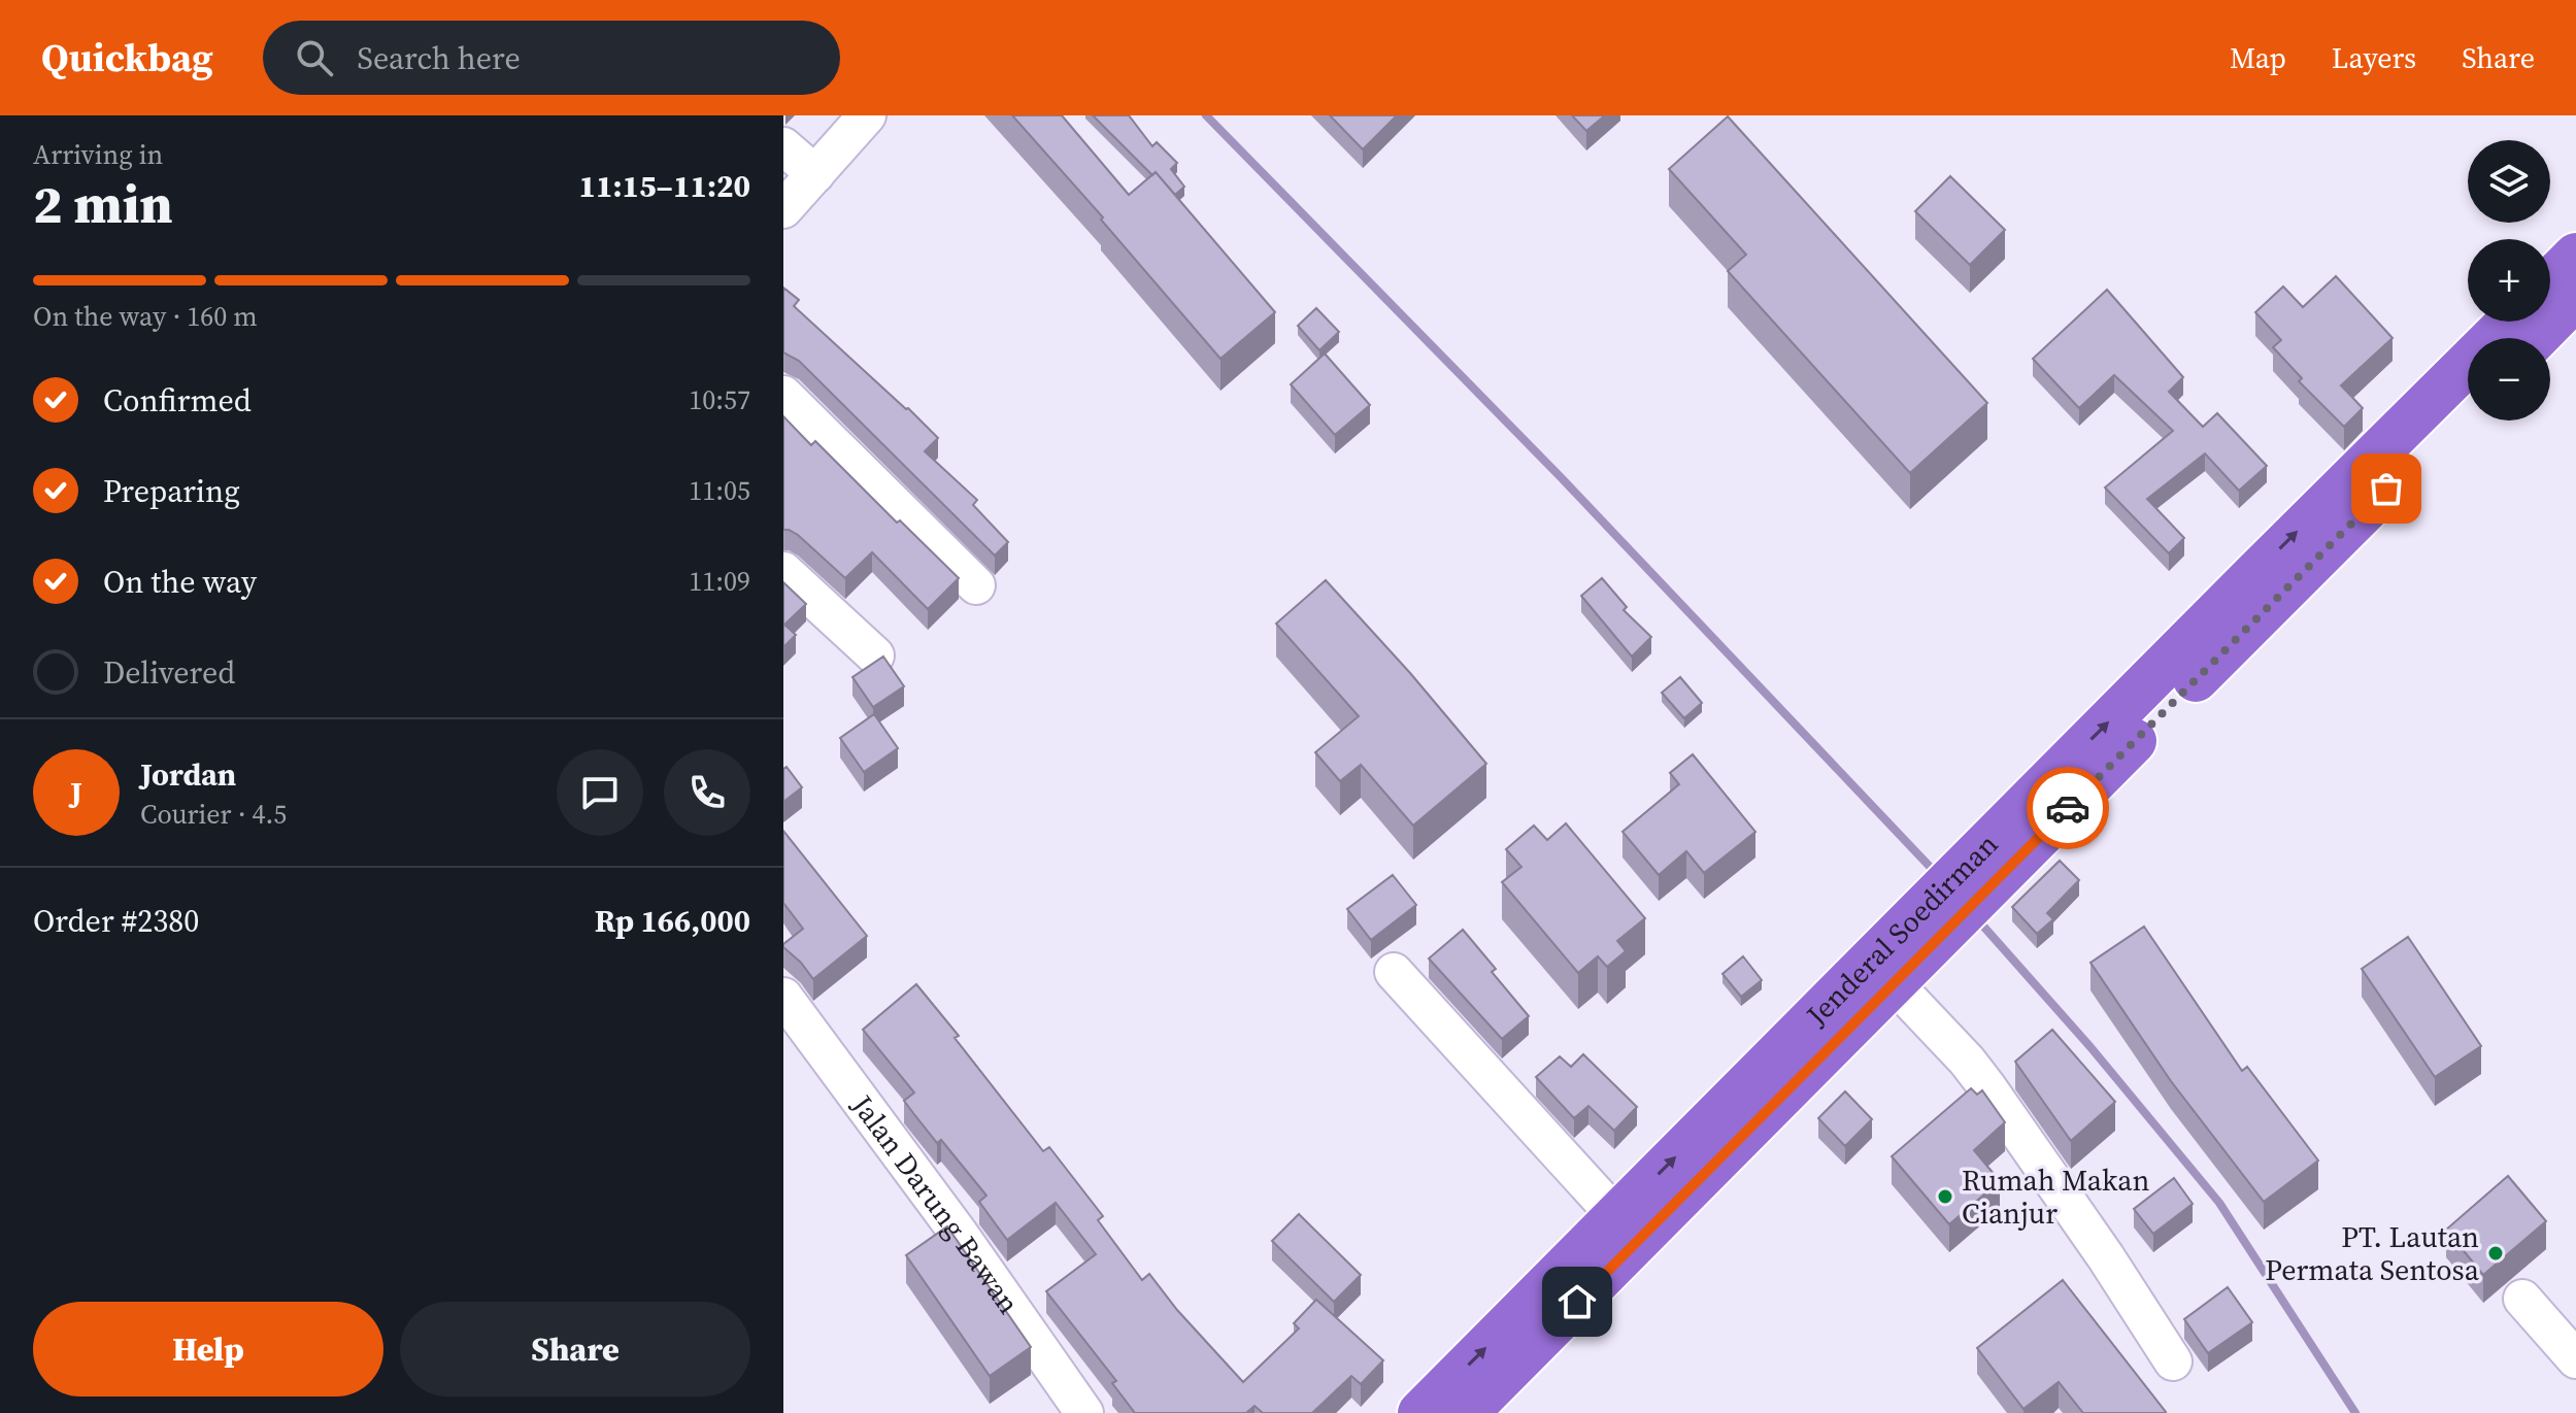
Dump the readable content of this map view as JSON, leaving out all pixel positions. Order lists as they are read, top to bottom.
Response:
{
  "streets": {
    "highway": ["Jenderal Soedirman"],
    "street": ["Jalan Darung Bawan"]
  },
  "places": ["Rumah Makan Cianjur", "PT. Lautan Permata Sentosa"],
  "page": {
    "header": "Quickbag",
    "search": "Search here",
    "nav": ["Map", "Layers", "Share"],
    "heading": ["2 min", "Arriving in", "11:15–11:20"],
    "panel": [
      "Jordan",
      "Courier · 4.5",
      "Order #2380",
      "Rp 166,000"
    ],
    "map_buttons": ["+", "−"],
    "bar": "On the way · 160 m",
    "list": [
      ["Confirmed", "10:57"],
      ["Preparing", "11:05"],
      ["On the way", "11:09"],
      "Delivered"
    ],
    "round": "J",
    "buttons": ["Help", "Share"]
  }
}
